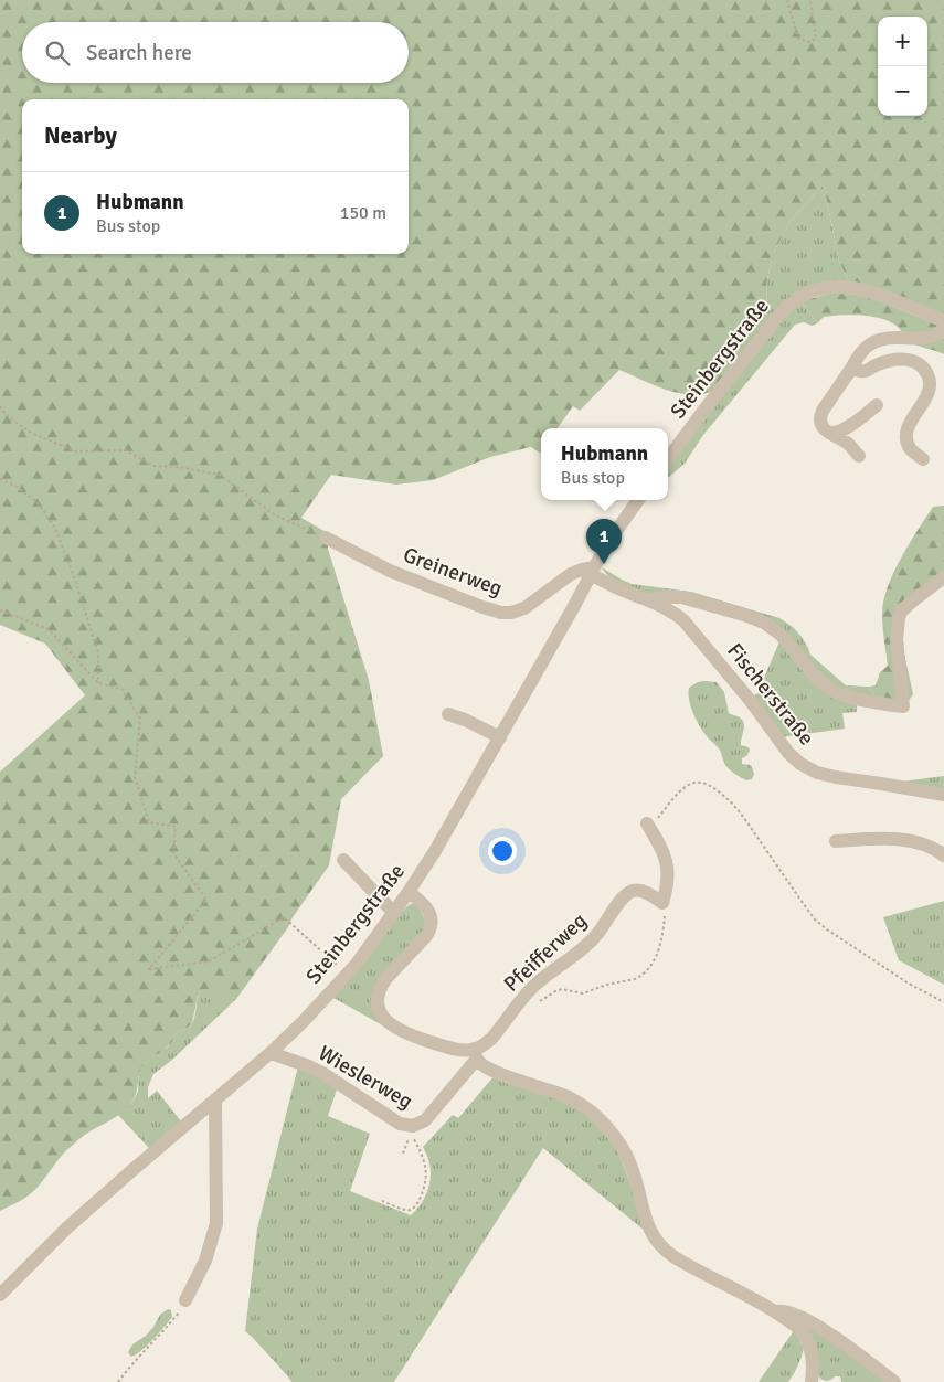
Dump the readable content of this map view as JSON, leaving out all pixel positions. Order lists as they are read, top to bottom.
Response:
{
  "streets": {
    "street": [
      "Steinbergstraße",
      "Greinerweg",
      "Fischerstraße",
      "Pfeifferweg",
      "Wieslerweg"
    ]
  },
  "crossings": [
    ["Steinbergstraße", "Greinerweg"],
    ["Steinbergstraße", "Fischerstraße"],
    ["Steinbergstraße", "Wieslerweg"],
    ["Greinerweg", "Fischerstraße"],
    ["Pfeifferweg", "Wieslerweg"]
  ],
  "page": {
    "map_buttons": ["+", "−"],
    "search": "Search here",
    "heading": "Nearby",
    "list": [
      {
        "mark": "1",
        "name": "Hubmann",
        "note": "Bus stop",
        "value": "150 m"
      }
    ],
    "popup": ["Hubmann", "Bus stop"],
    "pins": "1"
  }
}
